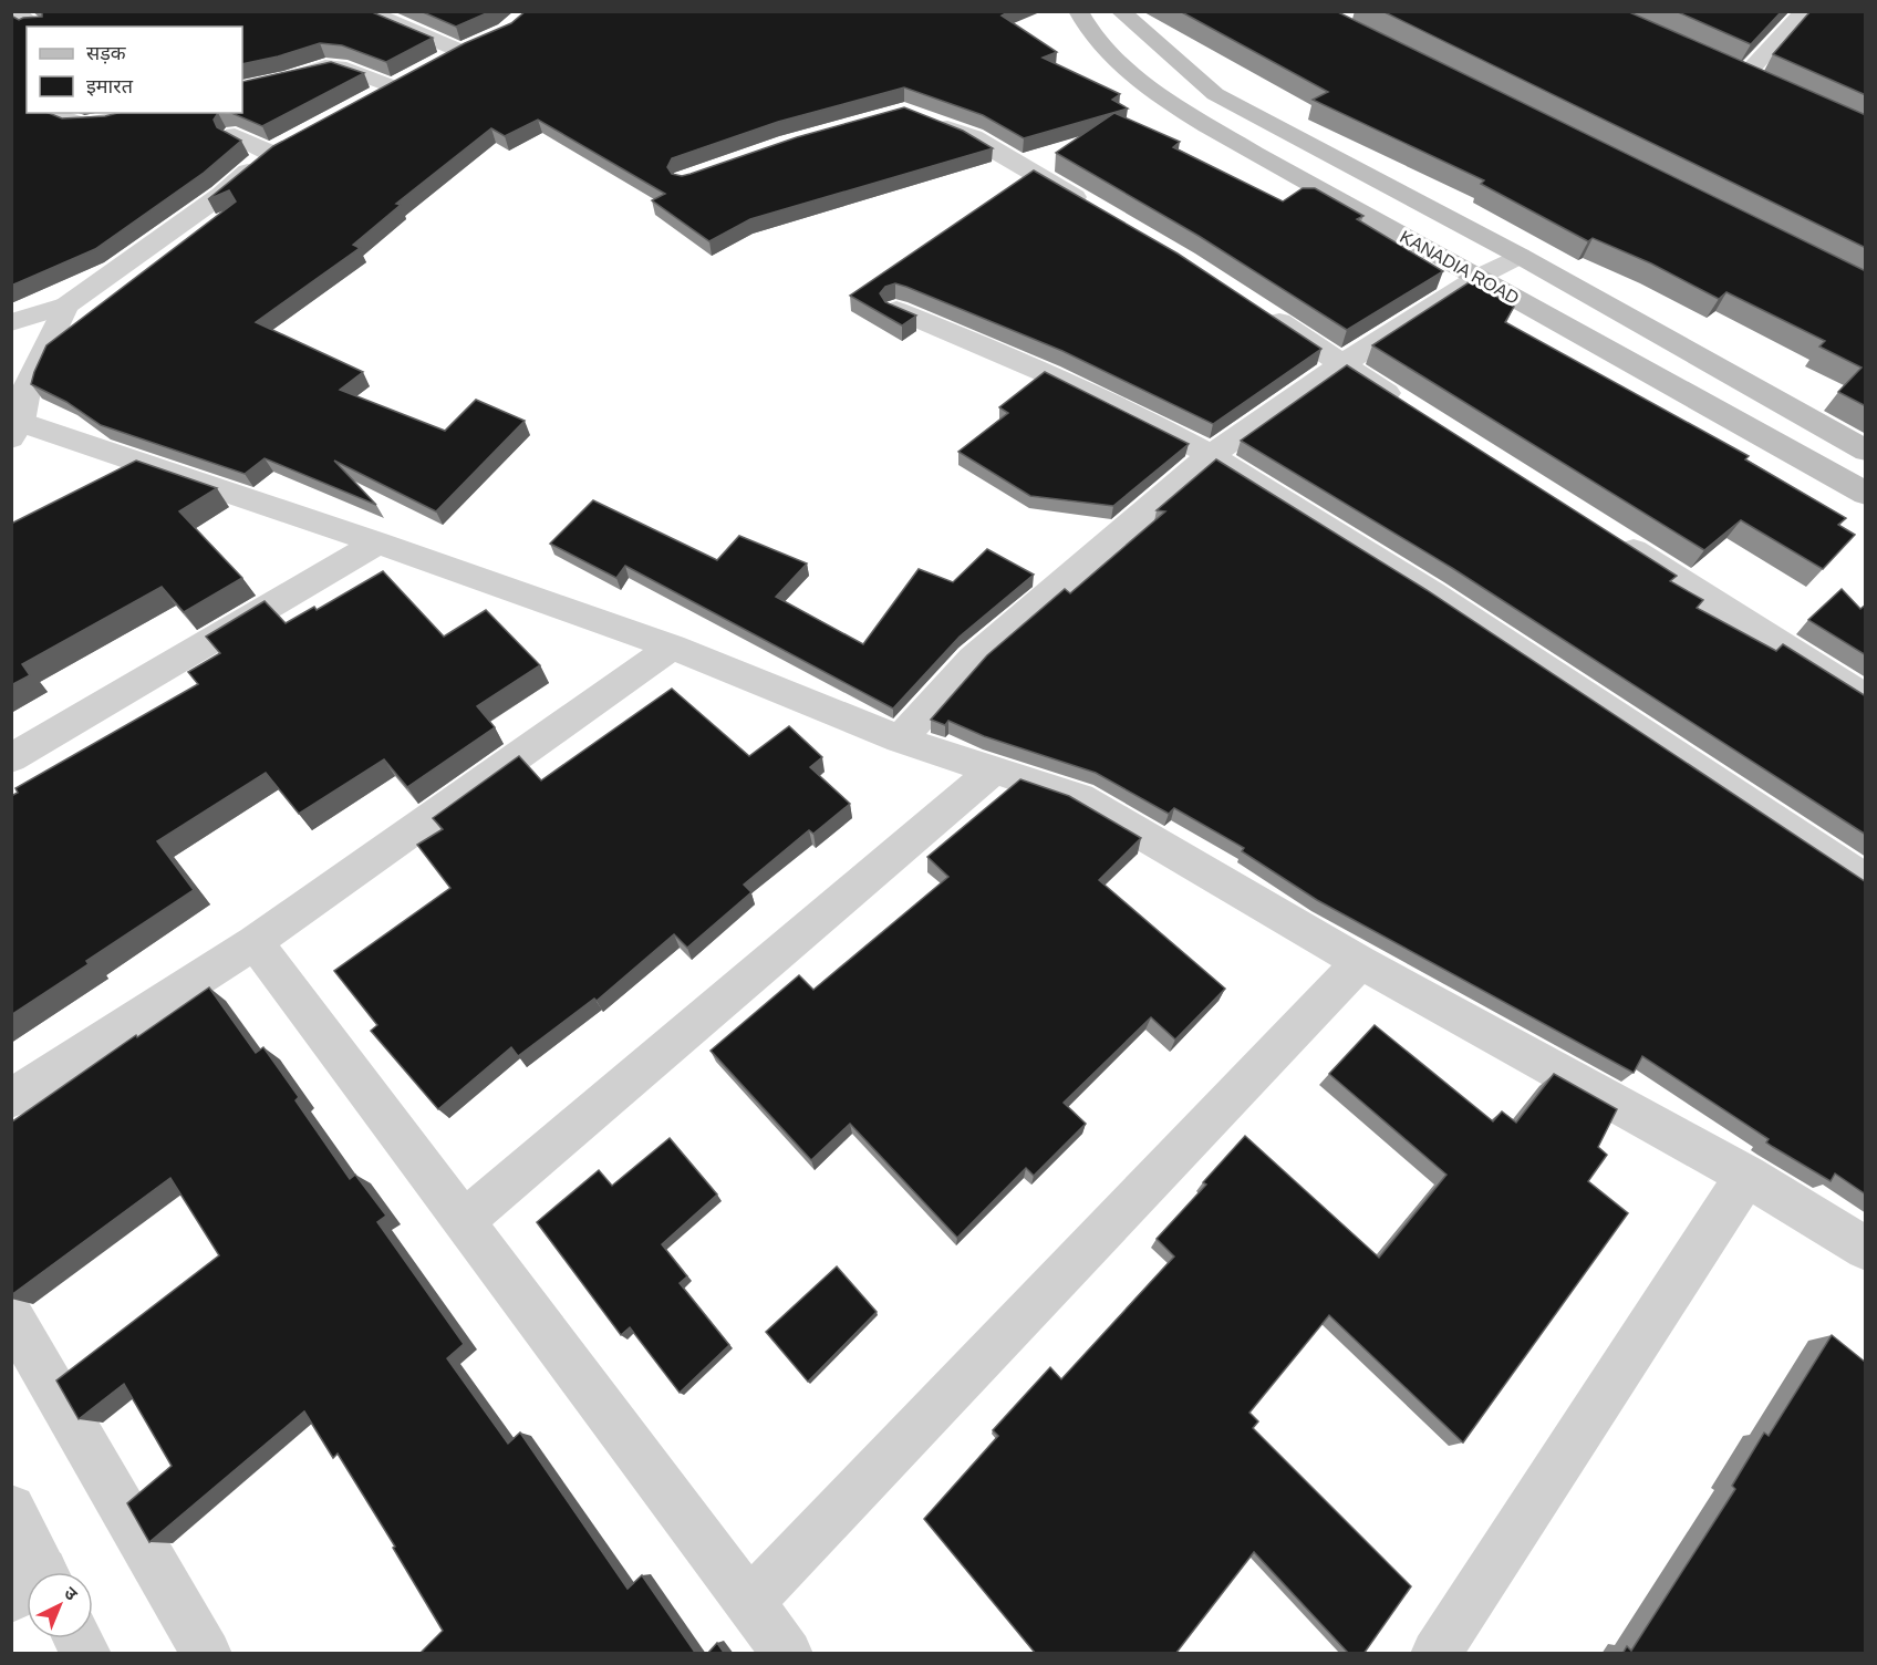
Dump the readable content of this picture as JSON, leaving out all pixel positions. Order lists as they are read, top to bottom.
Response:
{
  "streets": {
    "main road": ["KANADIA ROAD"]
  },
  "legend": ["सड़क", "इमारत"],
  "north": "top right"
}
